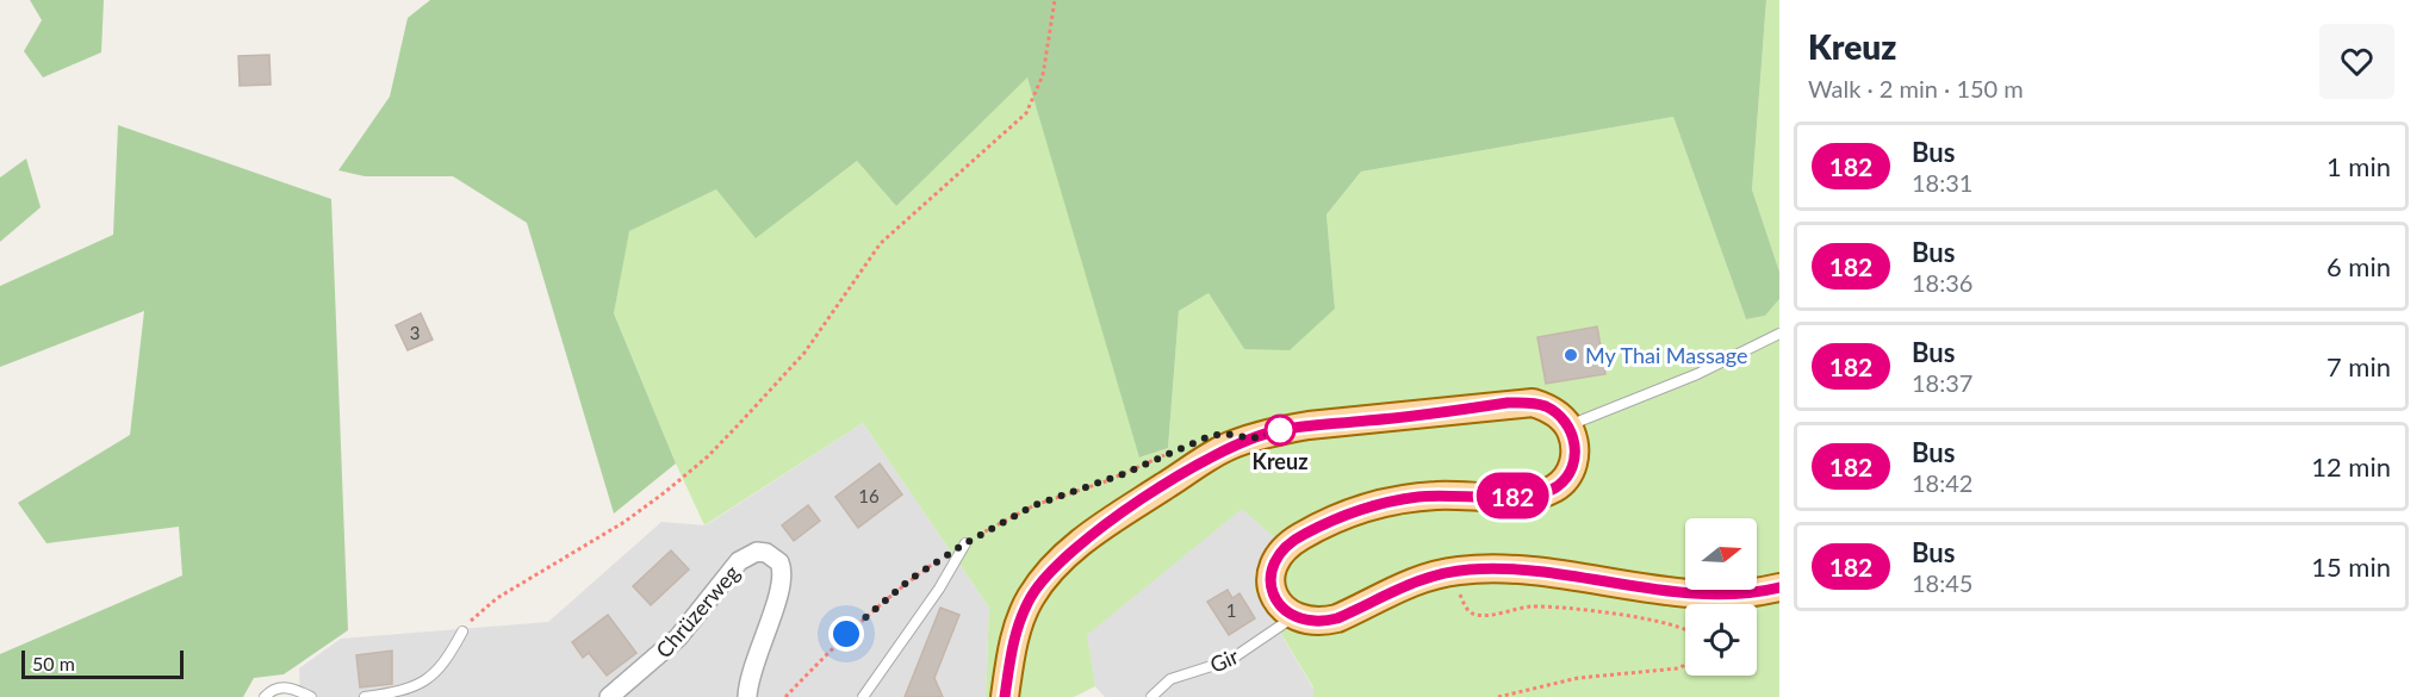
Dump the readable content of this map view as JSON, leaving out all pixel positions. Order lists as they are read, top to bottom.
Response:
{
  "streets": {
    "street": ["Chrüzerweg"],
    "lane": ["Gir"]
  },
  "places": ["My Thai Massage", "Kreuz"],
  "lines": ["bus line 182"],
  "house_numbers": ["3", "16", "1"],
  "scale_bar": "50 m",
  "north": "right",
  "page": {
    "on_map": "182",
    "heading": ["Kreuz", "Walk · 2 min · 150 m"],
    "list": [
      {
        "mark": "182",
        "name": "Bus",
        "note": "18:31",
        "value": "1 min"
      },
      {
        "mark": "182",
        "name": "Bus",
        "note": "18:36",
        "value": "6 min"
      },
      {
        "mark": "182",
        "name": "Bus",
        "note": "18:37",
        "value": "7 min"
      },
      {
        "mark": "182",
        "name": "Bus",
        "note": "18:42",
        "value": "12 min"
      },
      {
        "mark": "182",
        "name": "Bus",
        "note": "18:45",
        "value": "15 min"
      }
    ],
    "scale": "50 m"
  }
}
